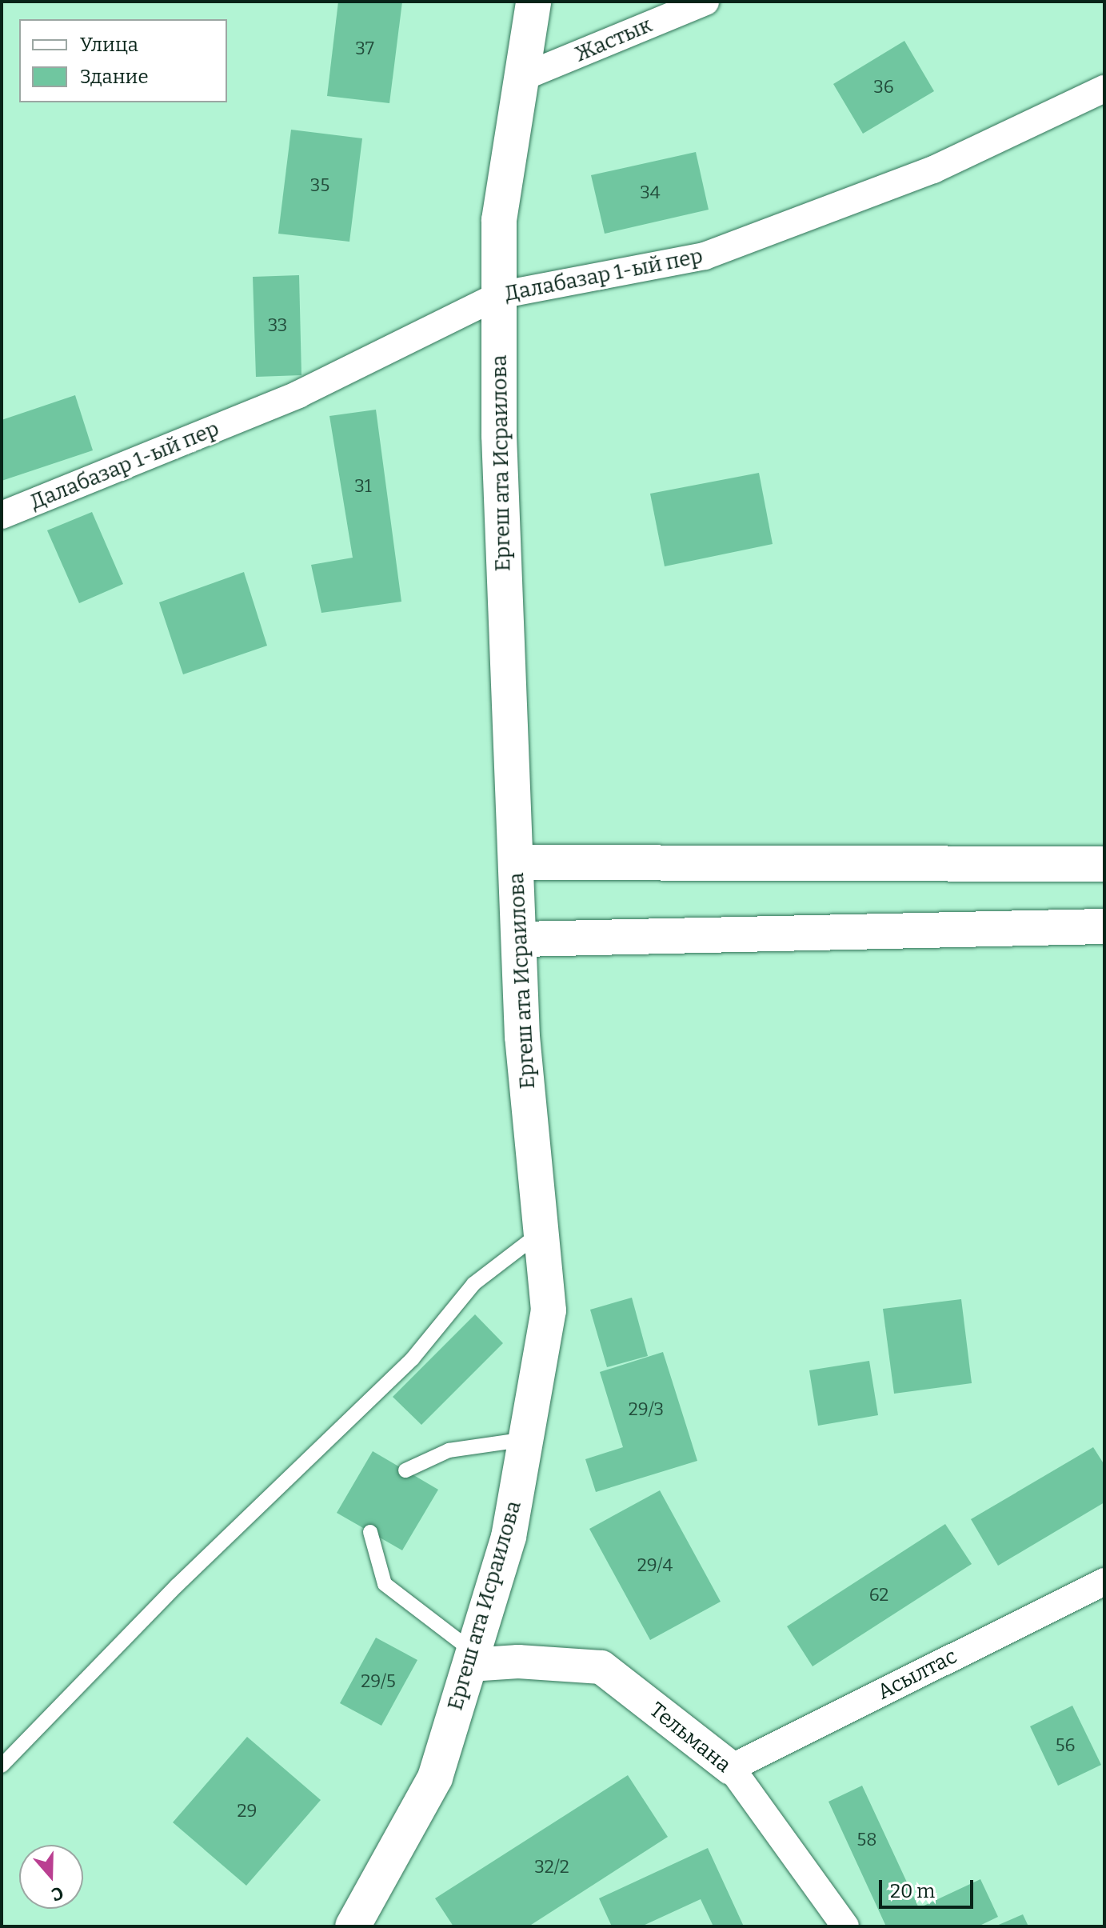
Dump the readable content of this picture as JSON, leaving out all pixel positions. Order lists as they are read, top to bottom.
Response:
{
  "streets": {
    "main road": ["Ергеш ата Исраилова"],
    "street": [
      "Жастык",
      "Далабазар 1-ый пер",
      "Асылтас",
      "Тельмана"
    ]
  },
  "crossings": [
    ["Жастык", "Ергеш ата Исраилова"],
    ["Далабазар 1-ый пер", "Ергеш ата Исраилова"],
    ["Ергеш ата Исраилова", "Тельмана"],
    ["Асылтас", "Тельмана"]
  ],
  "house_numbers": [
    "37",
    "36",
    "35",
    "34",
    "33",
    "31",
    "29/3",
    "29/4",
    "62",
    "29/5",
    "56",
    "29",
    "58",
    "32/2"
  ],
  "legend": ["Улица", "Здание"],
  "scale_bar": "20 m",
  "north": "bottom"
}
